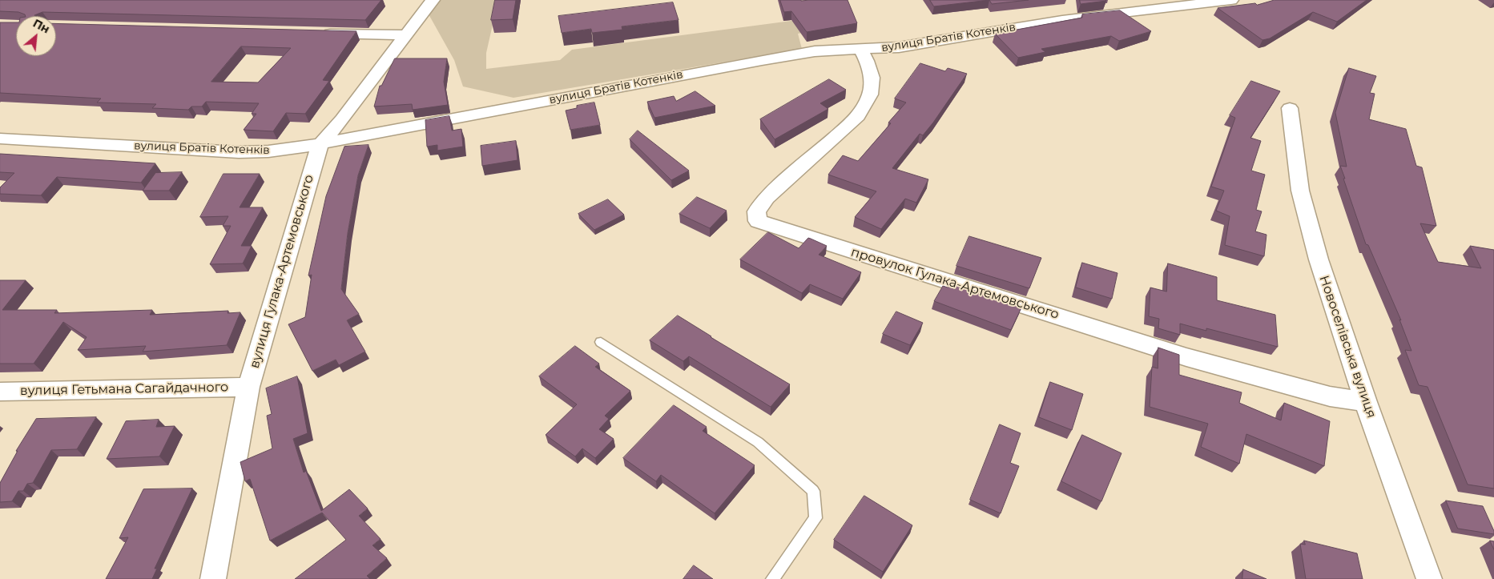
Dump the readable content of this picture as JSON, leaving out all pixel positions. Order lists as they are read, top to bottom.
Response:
{
  "streets": {
    "street": [
      "вулиця Братів Котенків",
      "вулиця Гулака-Артемовського",
      "провулок Гулака-Артемовського",
      "Новоселівська вулиця",
      "вулиця Гетьмана Сагайдачного"
    ]
  },
  "crossings": [
    ["вулиця Братів Котенків", "вулиця Гулака-Артемовського"],
    ["вулиця Братів Котенків", "провулок Гулака-Артемовського"],
    ["вулиця Гулака-Артемовського", "вулиця Гетьмана Сагайдачного"],
    ["провулок Гулака-Артемовського", "Новоселівська вулиця"]
  ],
  "north": "top right"
}
